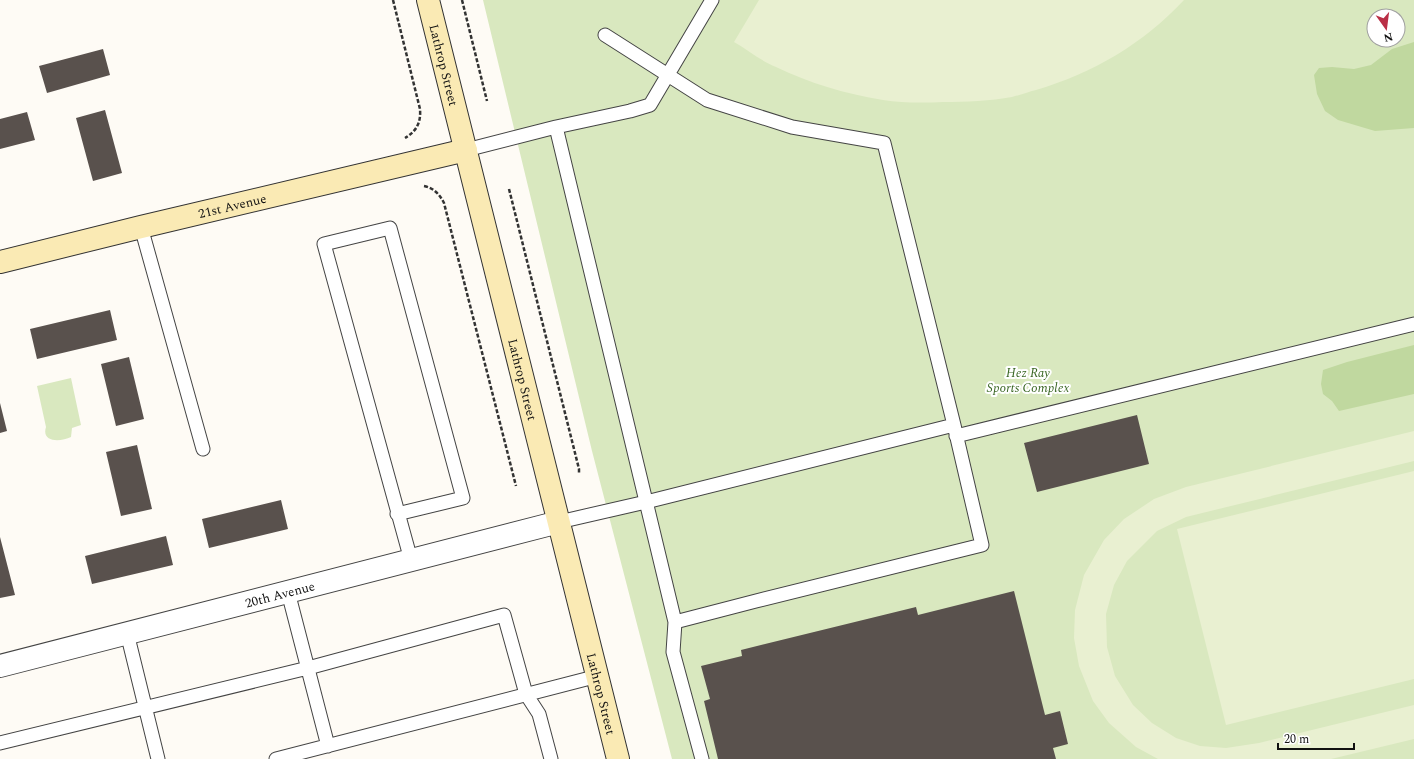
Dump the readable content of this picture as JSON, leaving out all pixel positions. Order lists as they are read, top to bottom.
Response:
{
  "streets": {
    "main road": ["Lathrop Street", "21st Avenue"],
    "street": ["20th Avenue"]
  },
  "crossings": [
    ["Lathrop Street", "21st Avenue"],
    ["Lathrop Street", "20th Avenue"]
  ],
  "parks": ["Hez Ray Sports Complex"],
  "scale_bar": "20 m",
  "north": "bottom"
}
